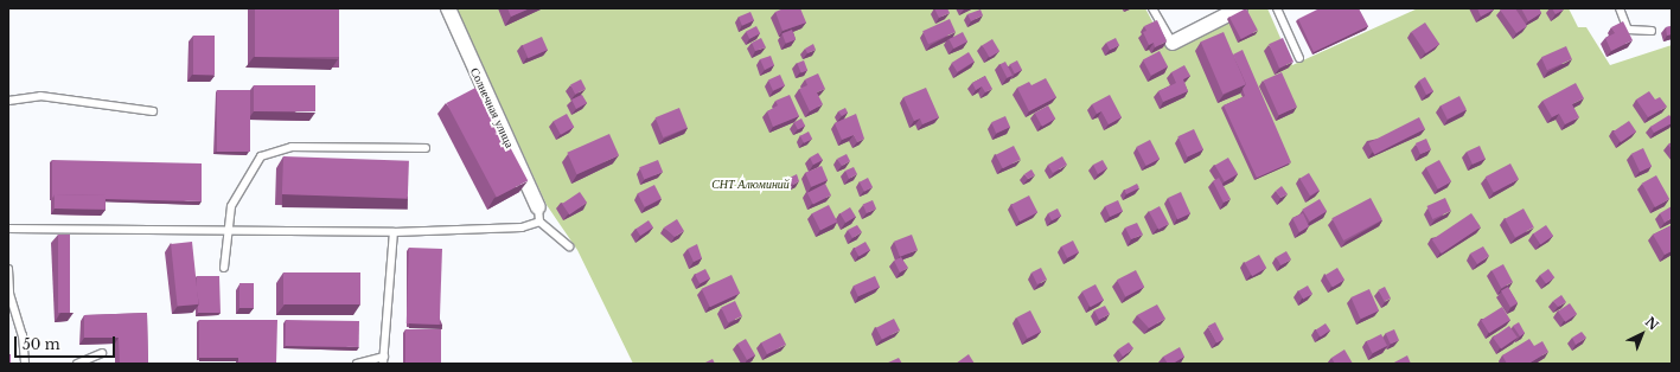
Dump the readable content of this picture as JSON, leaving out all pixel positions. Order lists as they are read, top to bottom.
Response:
{
  "streets": {
    "street": ["Солнечная улица"]
  },
  "parks": ["СНТ Алюминий"],
  "scale_bar": "50 m",
  "north": "top right"
}
